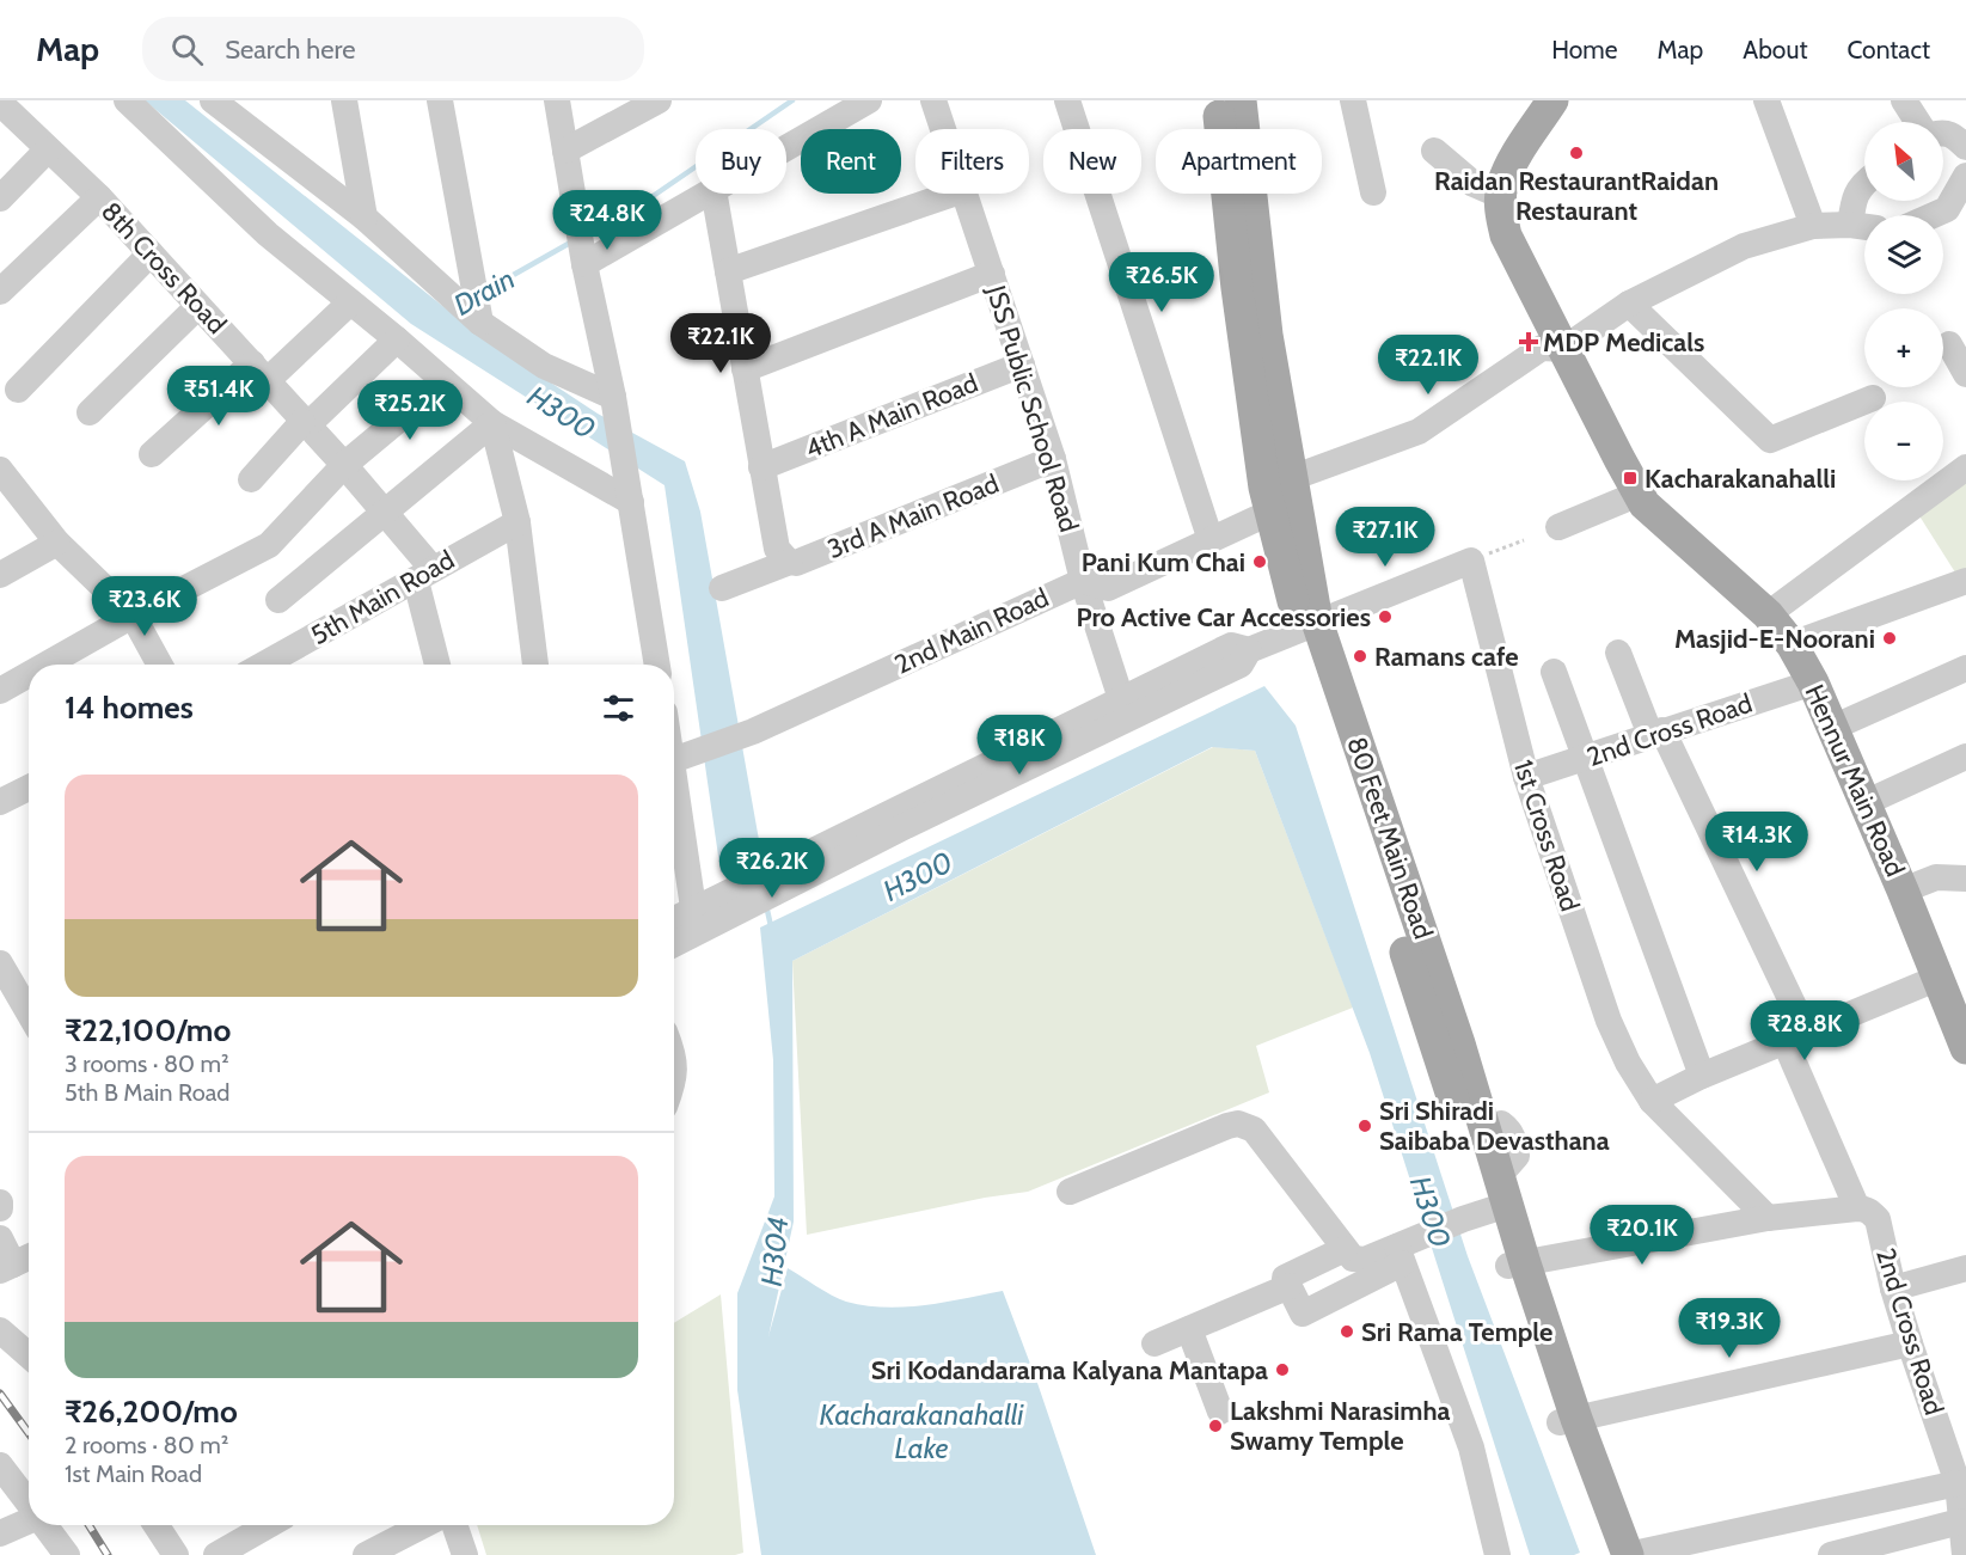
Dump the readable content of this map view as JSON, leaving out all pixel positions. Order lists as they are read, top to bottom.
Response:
{
  "streets": {
    "main road": ["Hennur Main Road", "80 Feet Main Road"],
    "street": [
      "8th Cross Road",
      "JSS Public School Road",
      "4th A Main Road",
      "3rd A Main Road",
      "5th Main Road",
      "2nd Main Road",
      "2nd Cross Road",
      "1st Cross Road"
    ]
  },
  "crossings": [
    ["8th Cross Road", "5th Main Road"],
    ["JSS Public School Road", "4th A Main Road"],
    ["JSS Public School Road", "3rd A Main Road"],
    ["JSS Public School Road", "2nd Main Road"],
    ["2nd Main Road", "Hennur Main Road"],
    ["2nd Main Road", "80 Feet Main Road"],
    ["2nd Cross Road", "Hennur Main Road"],
    ["2nd Cross Road", "1st Cross Road"]
  ],
  "water": [
    "Drain",
    "H300",
    "H304",
    "Kacharakanahalli Lake"
  ],
  "places": {
    "other": [
      "Raidan RestaurantRaidan Restaurant",
      "Pani Kum Chai",
      "Pro Active Car Accessories",
      "Masjid-E-Noorani",
      "Ramans cafe",
      "Sri Shiradi Saibaba Devasthana",
      "Sri Rama Temple",
      "Sri Kodandarama Kalyana Mantapa",
      "Lakshmi Narasimha Swamy Temple"
    ],
    "health": ["MDP Medicals"],
    "transit": ["Kacharakanahalli"]
  },
  "north": "top left",
  "page": {
    "header": "Map",
    "search": "Search here",
    "nav": [
      "Home",
      "Map",
      "About",
      "Contact"
    ],
    "map_buttons": ["+", "−"],
    "chip": [
      "Buy",
      "Rent",
      "Filters",
      "New",
      "Apartment"
    ],
    "price": [
      "₹24.8K",
      "₹26.5K",
      "₹22.1K",
      "₹22.1K",
      "₹51.4K",
      "₹25.2K",
      "₹27.1K",
      "₹23.6K",
      "₹18K",
      "₹14.3K",
      "₹26.2K",
      "₹28.8K",
      "₹20.1K",
      "₹19.3K"
    ],
    "heading": "14 homes",
    "list": [
      {
        "name": "₹22,100/mo",
        "note": "3 rooms · 80 m² · 5th B Main Road"
      },
      {
        "name": "₹26,200/mo",
        "note": "2 rooms · 80 m² · 1st Main Road"
      }
    ]
  }
}
